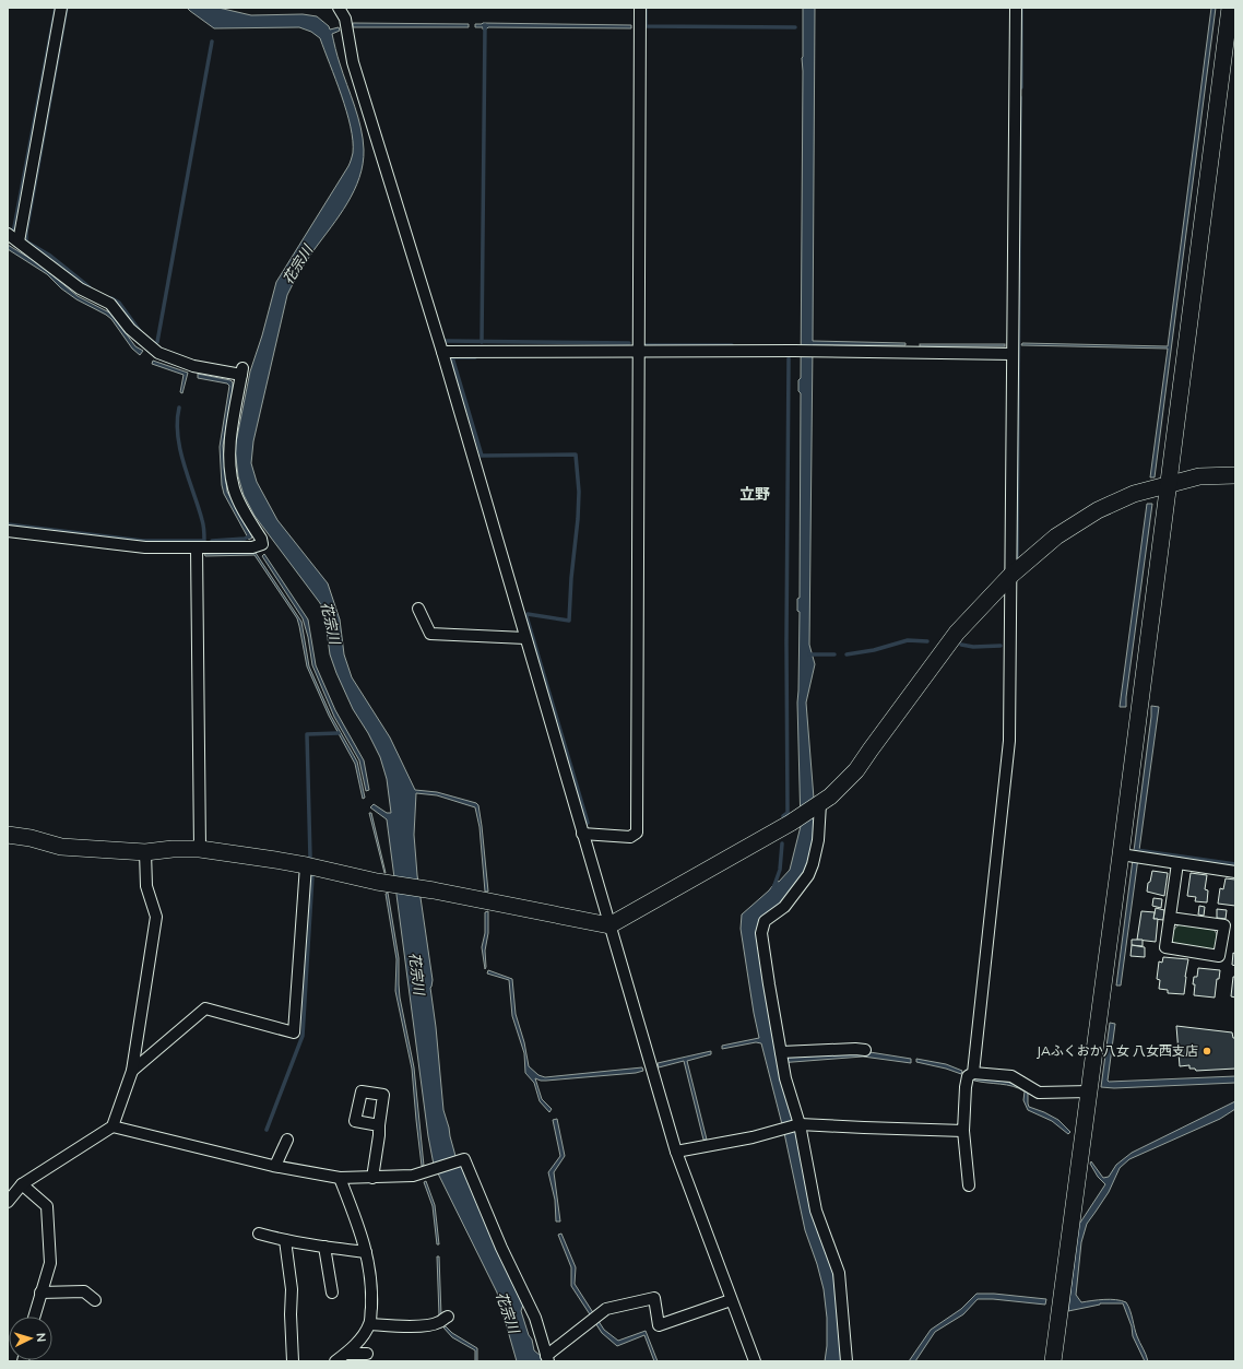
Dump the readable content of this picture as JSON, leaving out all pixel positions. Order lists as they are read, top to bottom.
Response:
{
  "districts": ["立野"],
  "water": ["花宗川"],
  "places": ["JAふくおか八女 八女西支店"],
  "north": "right"
}
